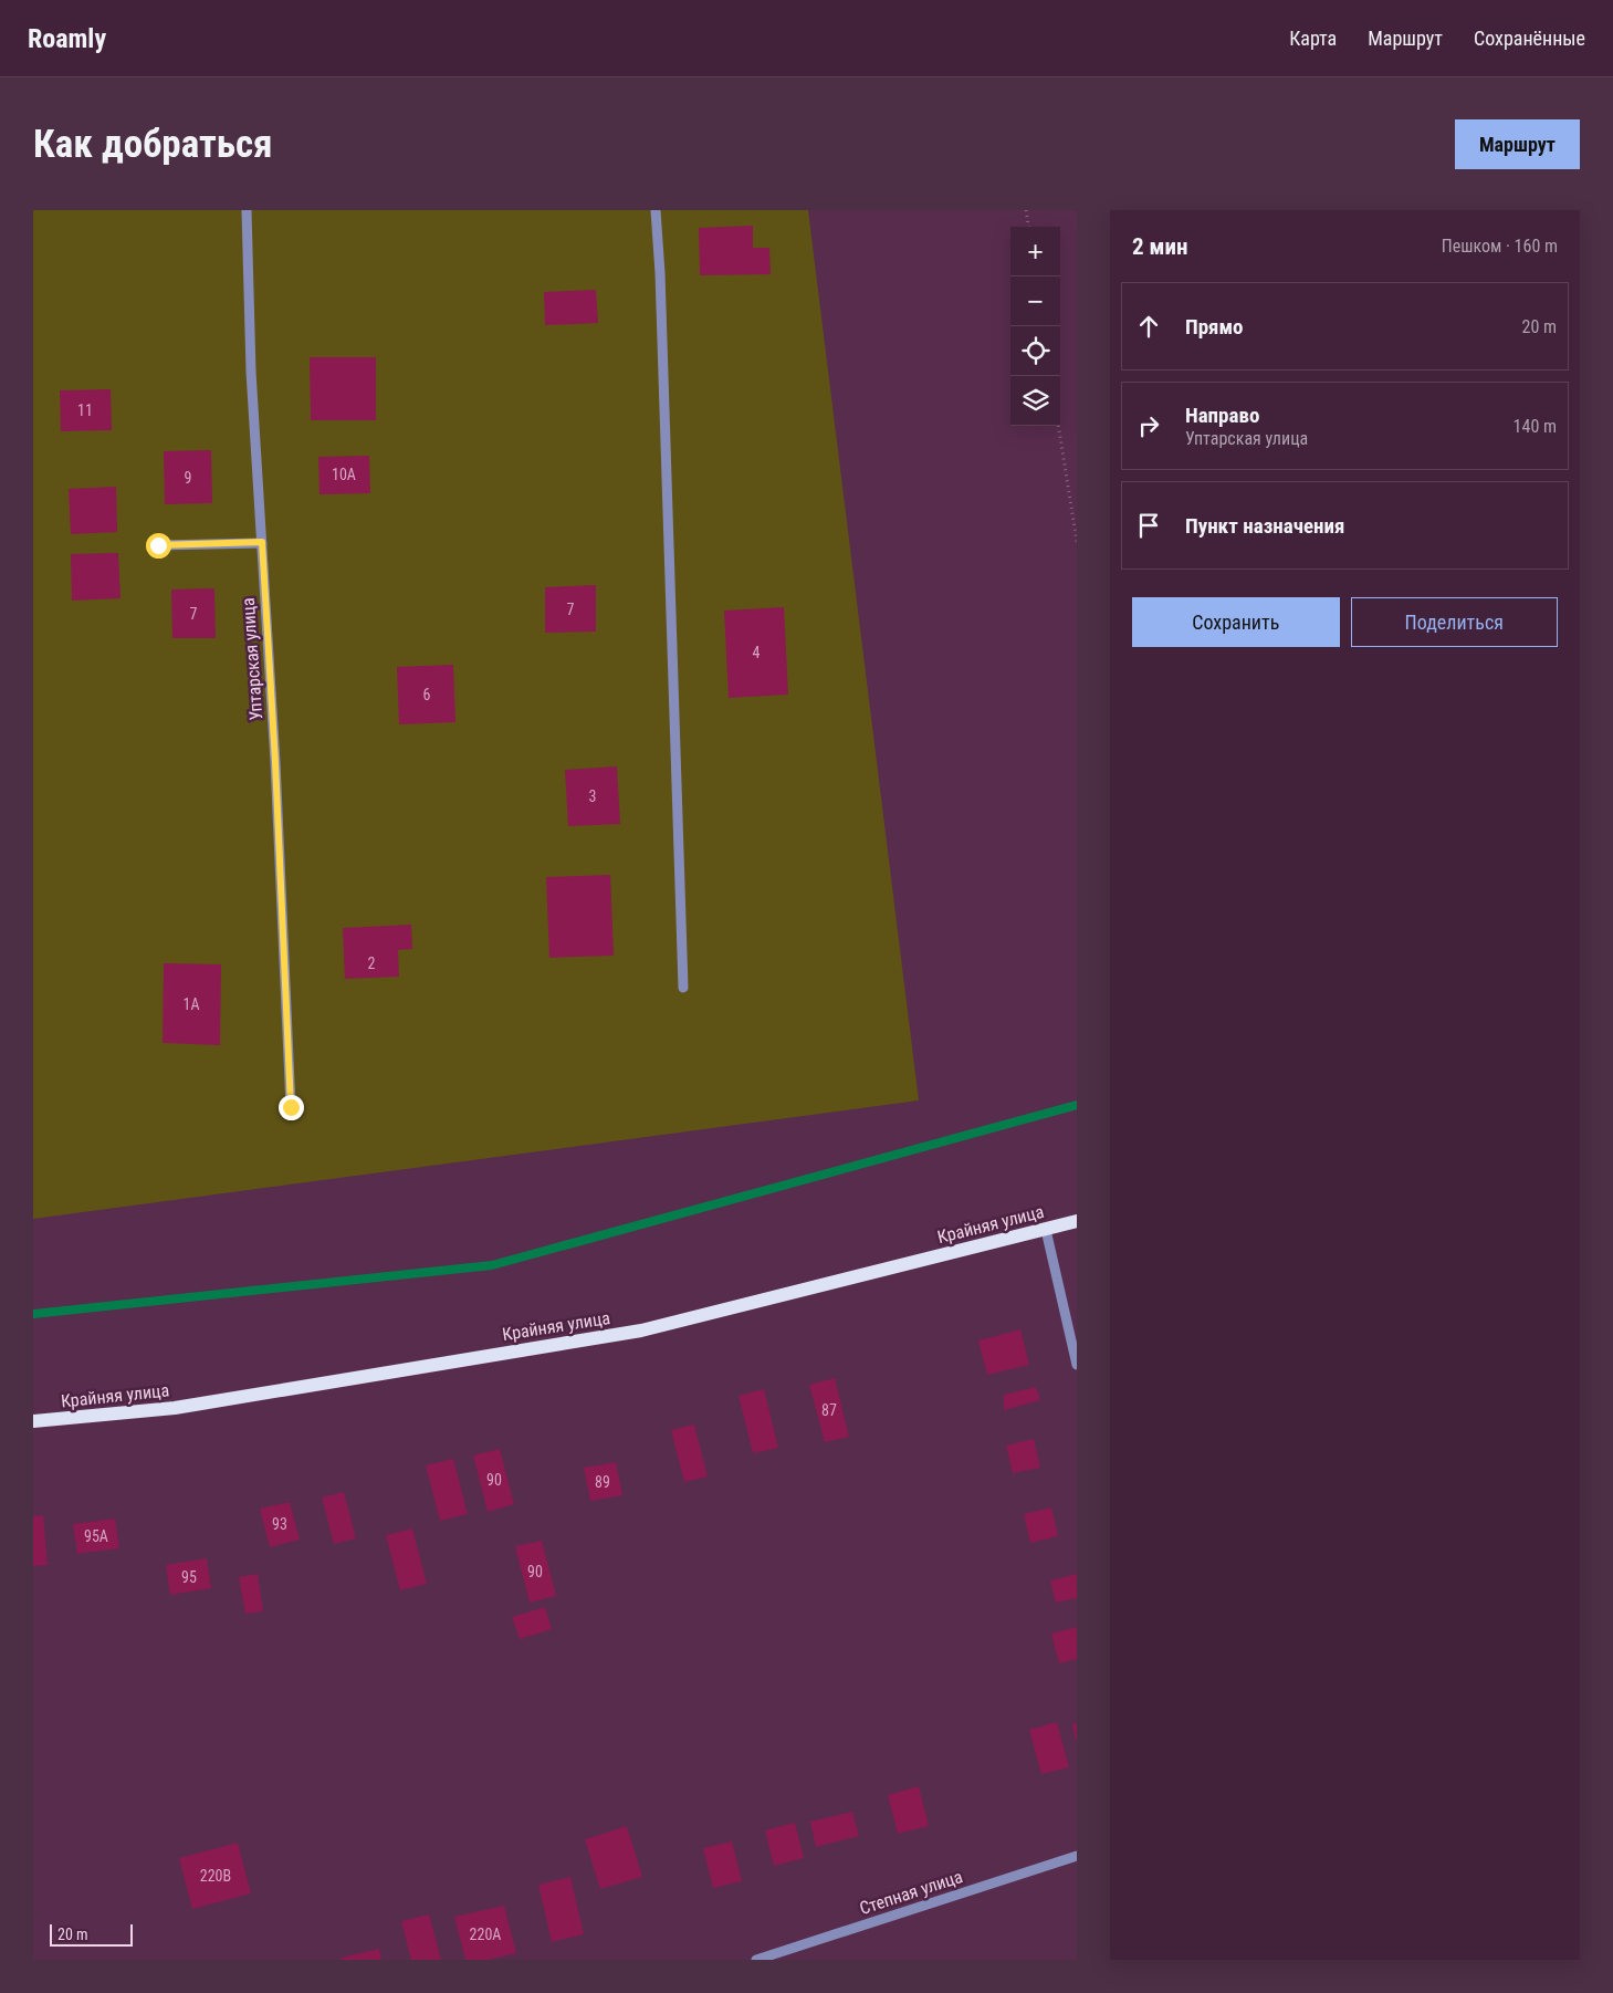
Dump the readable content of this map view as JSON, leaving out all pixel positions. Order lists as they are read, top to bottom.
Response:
{
  "streets": {
    "main road": ["Крайняя улица"],
    "street": ["Уптарская улица", "Степная улица"]
  },
  "house_numbers": [
    "11",
    "10А",
    "9",
    "7",
    "7",
    "4",
    "6",
    "3",
    "2",
    "1А",
    "87",
    "90",
    "89",
    "93",
    "95А",
    "90",
    "95",
    "220В",
    "220А"
  ],
  "scale_bar": "20 m",
  "page": {
    "header": "Roamly",
    "nav": ["Карта", "Маршрут", "Сохранённые"],
    "buttons": [
      "Маршрут",
      ["Сохранить", "Поделиться"]
    ],
    "title": "Как добраться",
    "heading": ["2 мин", "Пешком · 160 m"],
    "map_buttons": ["+", "−"],
    "list": [
      ["Прямо", "20 m"],
      ["Направо", "Уптарская улица", "140 m"],
      "Пункт назначения"
    ],
    "scale": "20 m"
  }
}
